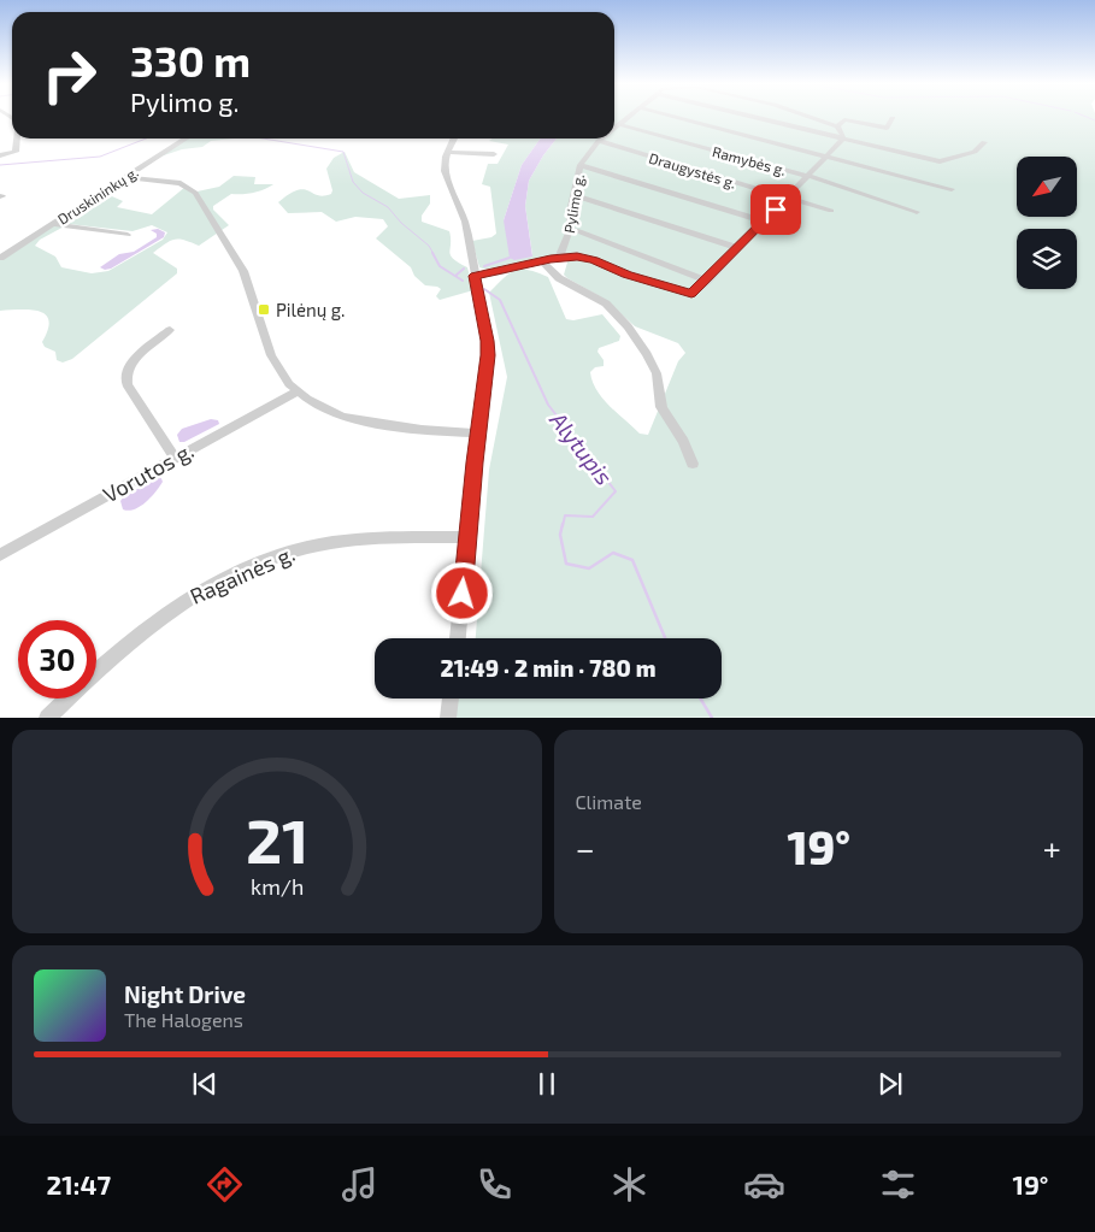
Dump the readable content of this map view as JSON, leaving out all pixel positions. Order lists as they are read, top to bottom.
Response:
{
  "streets": {
    "street": [
      "Ramybės g.",
      "Draugystės g.",
      "Druskininkų g.",
      "Pylimo g.",
      "Vorutos g.",
      "Ragainės g."
    ]
  },
  "crossings": [
    ["Ramybės g.", "Pylimo g."],
    ["Draugystės g.", "Pylimo g."]
  ],
  "water": ["Alytupis"],
  "places": {
    "transit": ["Pilėnų g."]
  },
  "north": "bottom left",
  "page": {
    "turn": ["330 m", "Pylimo g."],
    "limit": "30",
    "trip": "21:49 · 2 min · 780 m",
    "tile": "Climate",
    "heat": ["−", "19°", "+"],
    "song": ["Night Drive", "The Halogens"],
    "tabs": ["21:47", "19°"],
    "gauge": ["21", "km/h"]
  }
}
